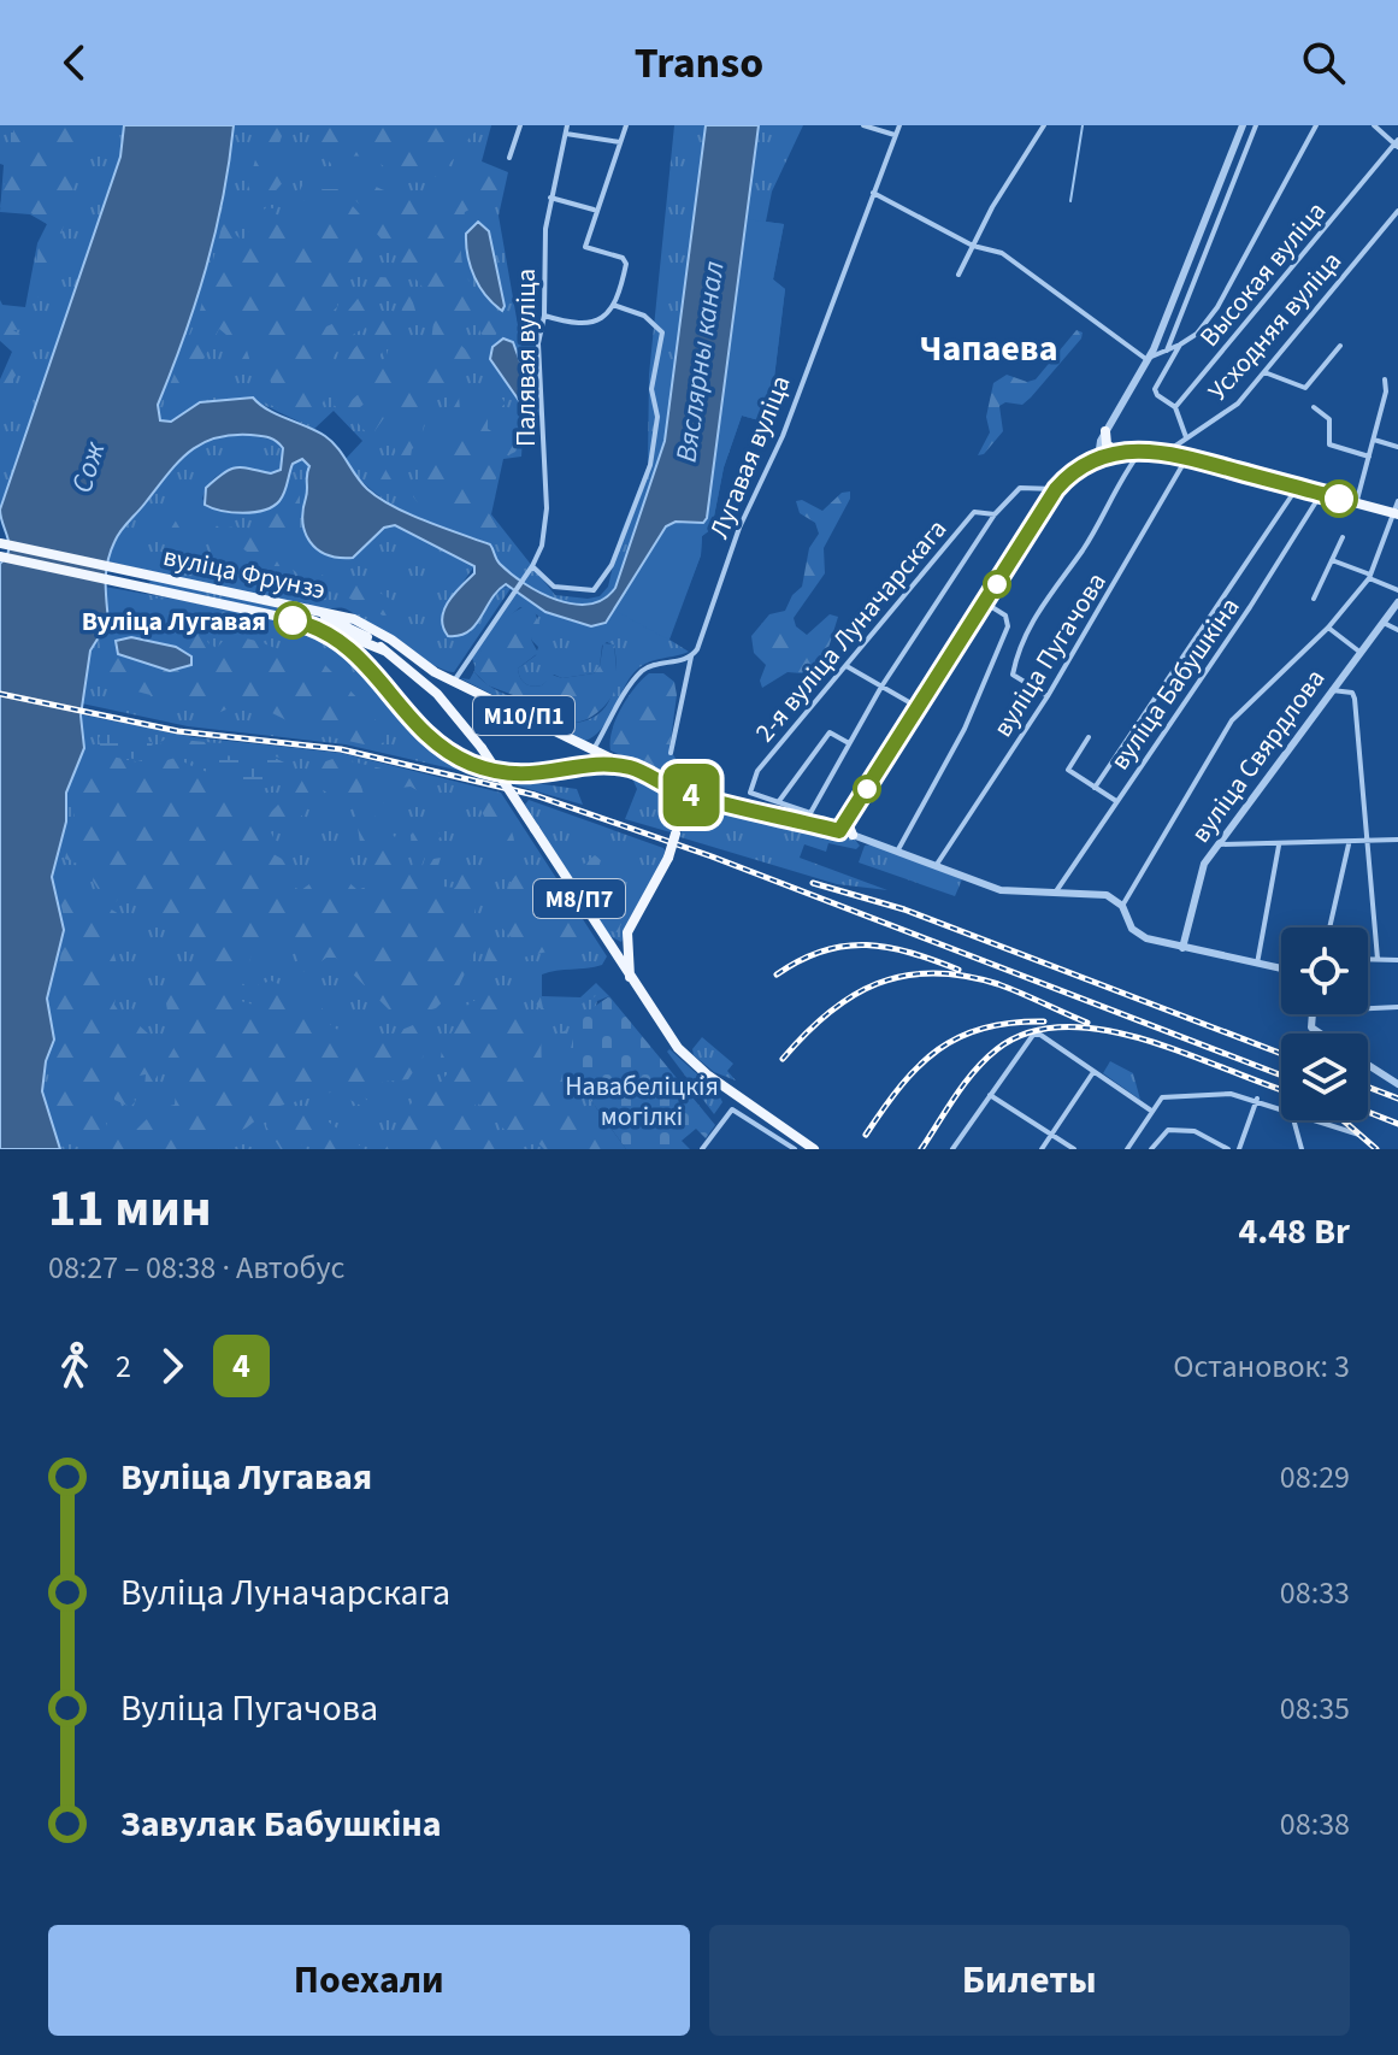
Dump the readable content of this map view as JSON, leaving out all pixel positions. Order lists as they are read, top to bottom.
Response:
{
  "streets": {
    "main road": ["вуліца Фрунзэ", "М10/П1", "М8/П7"],
    "street": [
      "Высокая вуліца",
      "Усходняя вуліца",
      "Палявая вуліца",
      "Лугавая вуліца",
      "2-я вуліца Луначарскага",
      "вуліца Пугачова",
      "вуліца Бабушкіна",
      "вуліца Свярдлова"
    ]
  },
  "crossings": [
    ["Палявая вуліца", "вуліца Фрунзэ"],
    ["вуліца Фрунзэ", "М10/П1"],
    ["вуліца Фрунзэ", "М8/П7"],
    ["М10/П1", "М8/П7"]
  ],
  "districts": ["Чапаева"],
  "water": ["Вяслярны канал", "Сож"],
  "parks": ["Навабеліцкія могілкі"],
  "places": ["Вуліца Лугавая"],
  "lines": ["bus line 4"],
  "page": {
    "header": "Transo",
    "on_map": "4",
    "heading": ["11 мин", "08:27 – 08:38 · Автобус", "4.48 Br"],
    "legs": ["2", "4", "Остановок: 3"],
    "list": [
      {
        "name": "Вуліца Лугавая",
        "value": "08:29"
      },
      {
        "name": "Вуліца Луначарскага",
        "value": "08:33"
      },
      {
        "name": "Вуліца Пугачова",
        "value": "08:35"
      },
      {
        "name": "Завулак Бабушкіна",
        "value": "08:38"
      }
    ],
    "buttons": ["Поехали", "Билеты"]
  }
}
